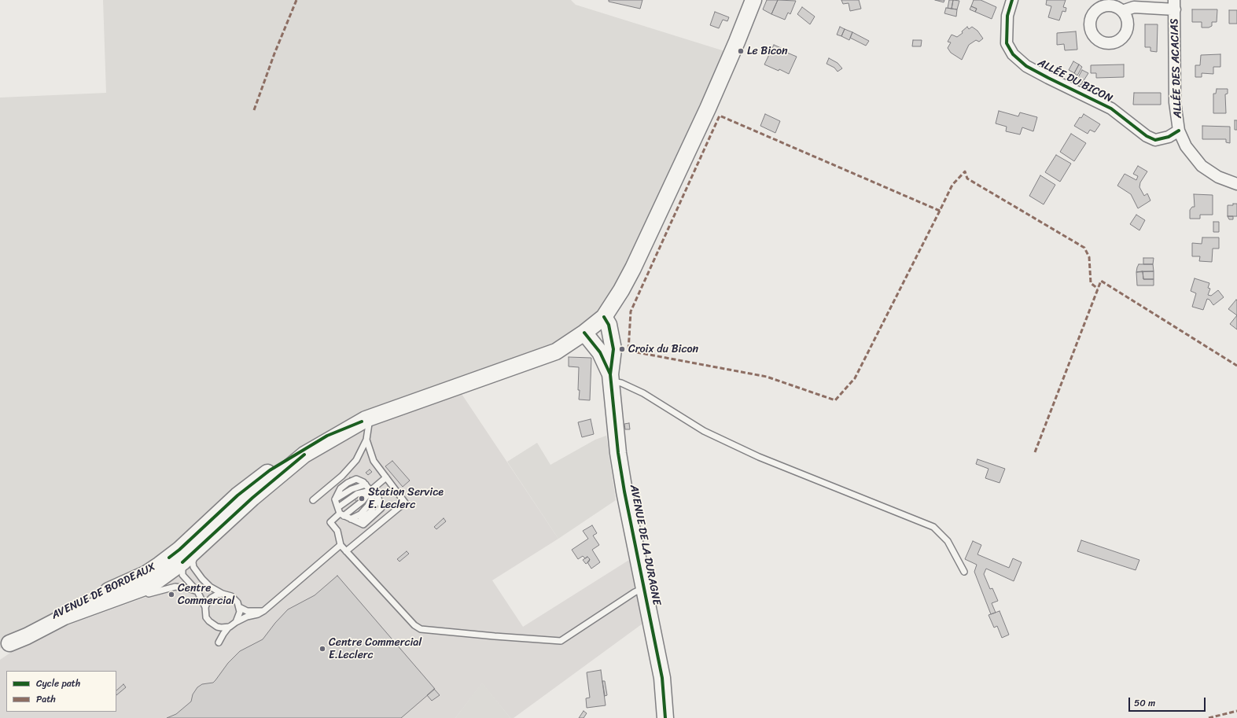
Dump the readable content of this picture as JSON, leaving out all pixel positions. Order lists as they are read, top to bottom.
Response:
{
  "streets": {
    "main road": ["AVENUE DE LA DURAGNE", "AVENUE DE BORDEAUX"],
    "street": ["ALLÉE DES ACACIAS", "ALLÉE DU BICON"]
  },
  "crossings": [
    ["ALLÉE DES ACACIAS", "ALLÉE DU BICON"]
  ],
  "places": [
    "Le Bicon",
    "Croix du Bicon",
    "Station Service E. Leclerc",
    "Centre Commercial",
    "Centre Commercial E.Leclerc"
  ],
  "legend": ["Cycle path", "Path"],
  "scale_bar": "50 m"
}
